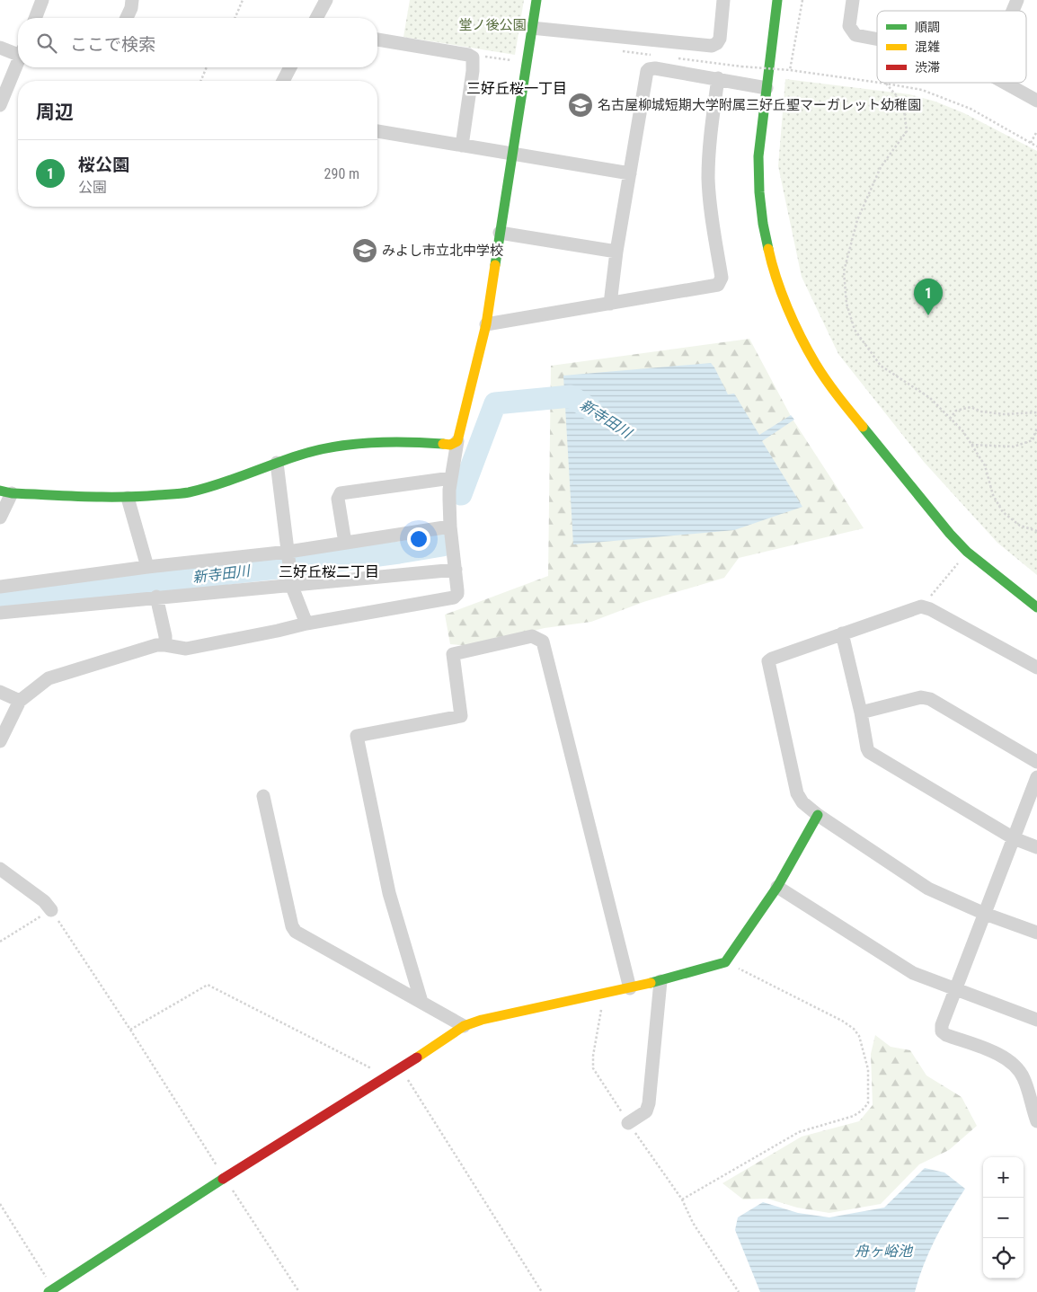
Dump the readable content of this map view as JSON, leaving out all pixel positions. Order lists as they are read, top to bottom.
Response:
{
  "districts": ["三好丘桜一丁目", "三好丘桜二丁目"],
  "water": ["新寺田川", "舟ヶ峪池"],
  "parks": ["堂ノ後公園"],
  "places": {
    "school or university": ["名古屋柳城短期大学附属三好丘聖マーガレット幼稚園", "みよし市立北中学校"]
  },
  "legend": ["順調", "混雑", "渋滞"],
  "page": {
    "search": "ここで検索",
    "heading": "周辺",
    "list": [
      {
        "mark": "1",
        "name": "桜公園",
        "note": "公園",
        "value": "290 m"
      }
    ],
    "pins": "1",
    "map_buttons": ["+", "−"]
  }
}
